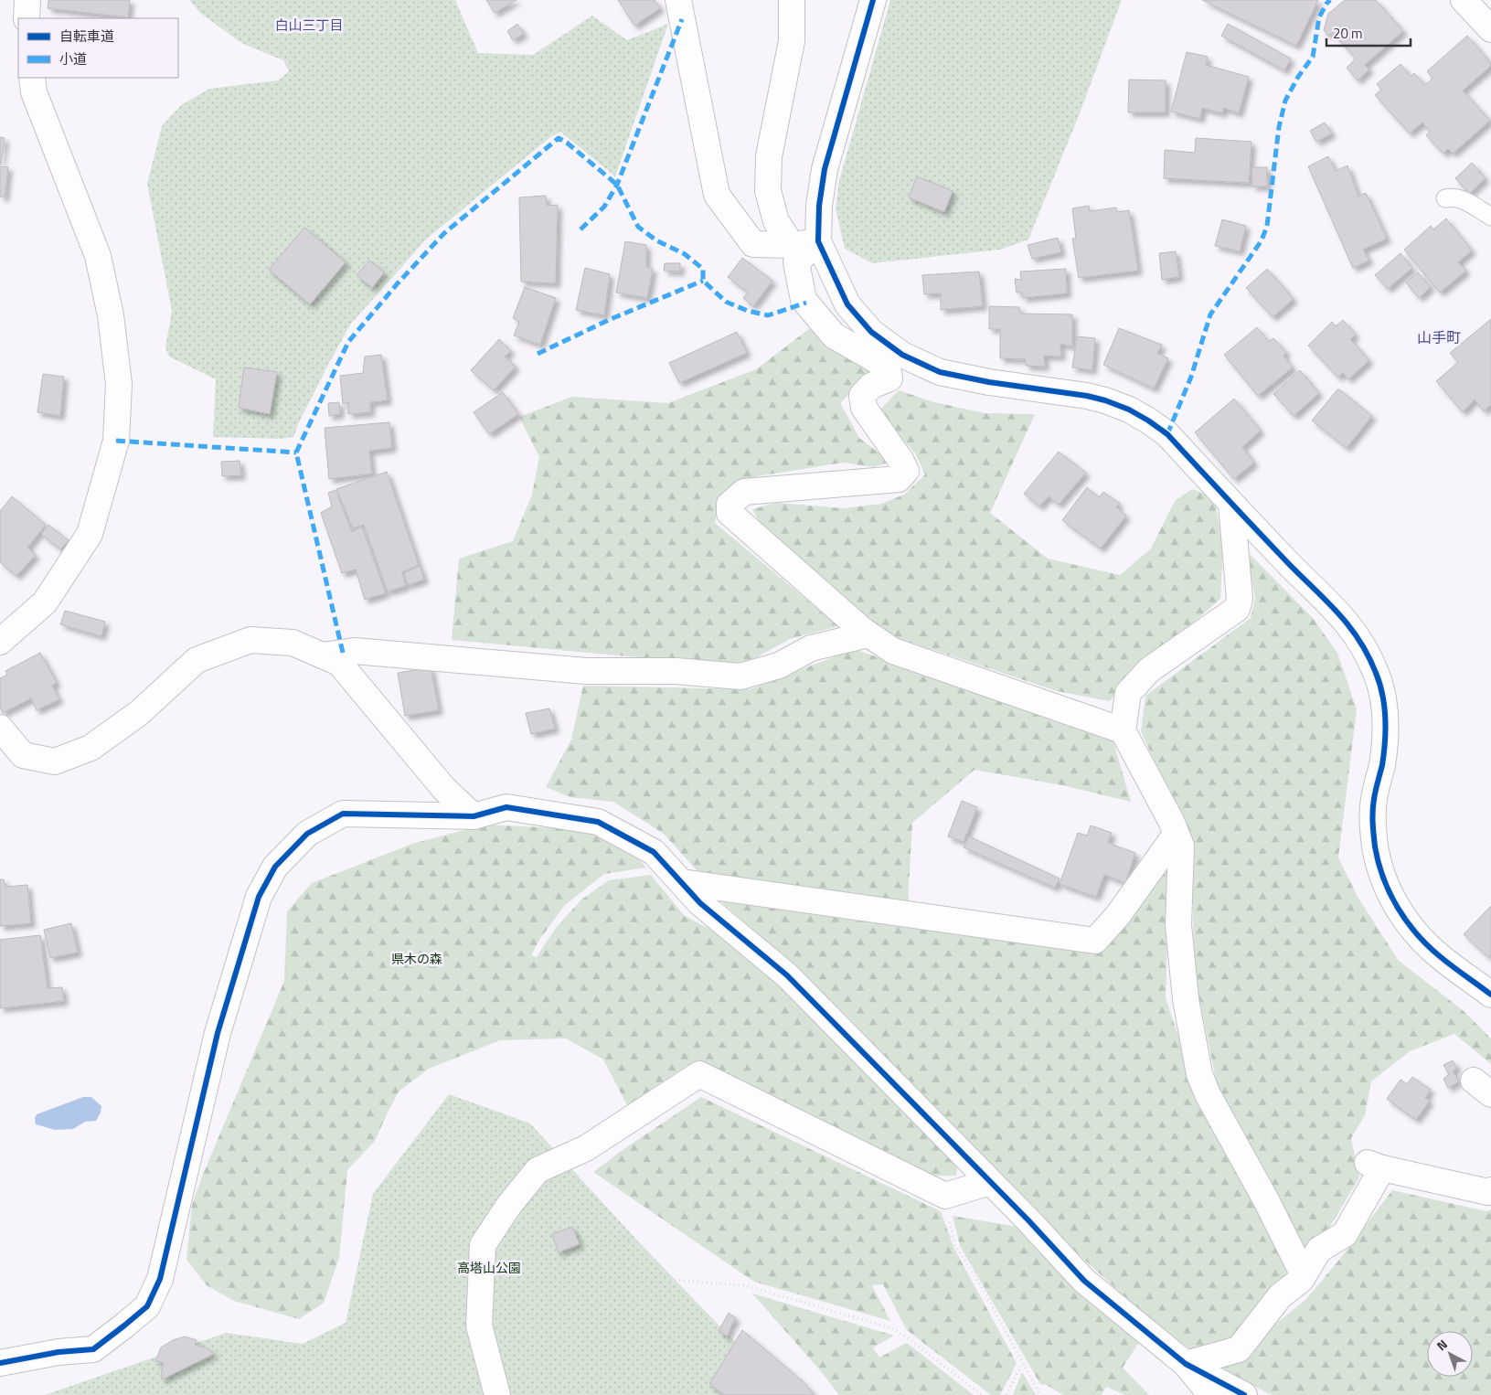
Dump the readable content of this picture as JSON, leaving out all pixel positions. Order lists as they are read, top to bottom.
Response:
{
  "districts": ["白山三丁目", "山手町"],
  "parks": ["県木の森", "高塔山公園"],
  "legend": ["自転車道", "小道"],
  "scale_bar": "20 m",
  "north": "top left"
}
